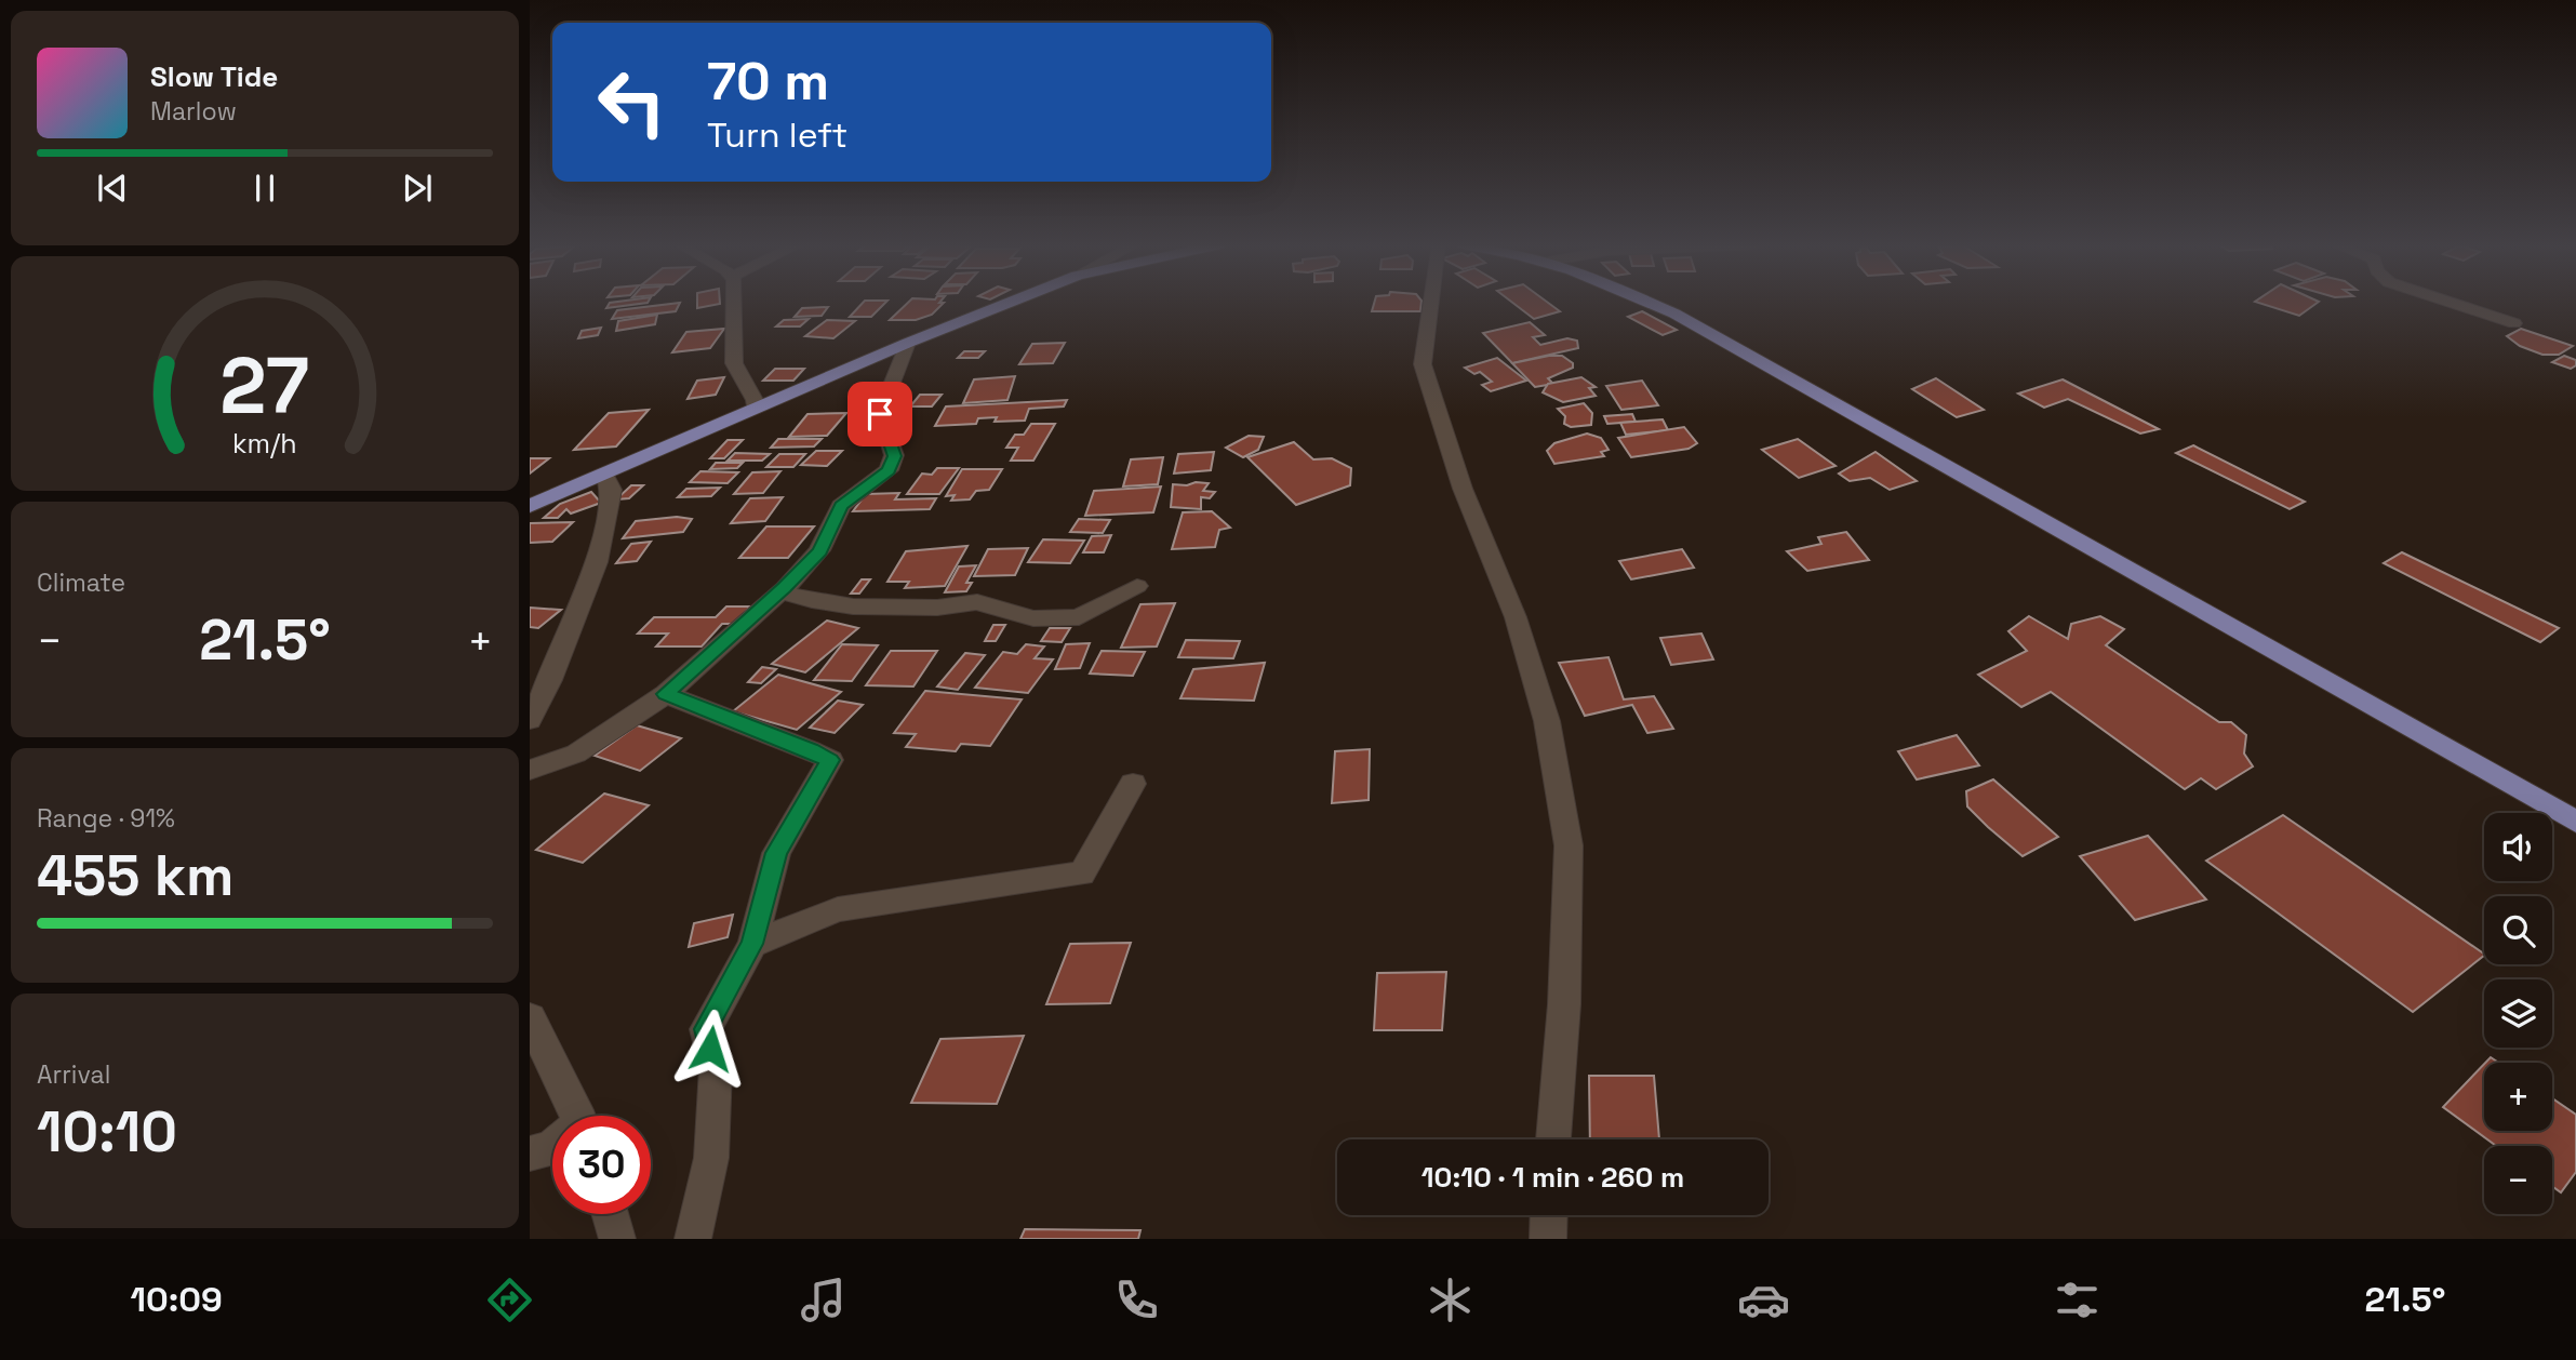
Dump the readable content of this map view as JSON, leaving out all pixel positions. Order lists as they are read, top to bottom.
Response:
{
  "page": {
    "turn": ["70 m", "Turn left"],
    "song": ["Slow Tide", "Marlow"],
    "tile": [
      "Climate",
      ["Range · 91%", "455 km"],
      ["Arrival", "10:10"]
    ],
    "heat": ["−", "21.5°", "+"],
    "map_buttons": ["+", "−"],
    "limit": "30",
    "trip": "10:10 · 1 min · 260 m",
    "tabs": ["10:09", "21.5°"],
    "gauge": ["27", "km/h"]
  }
}
